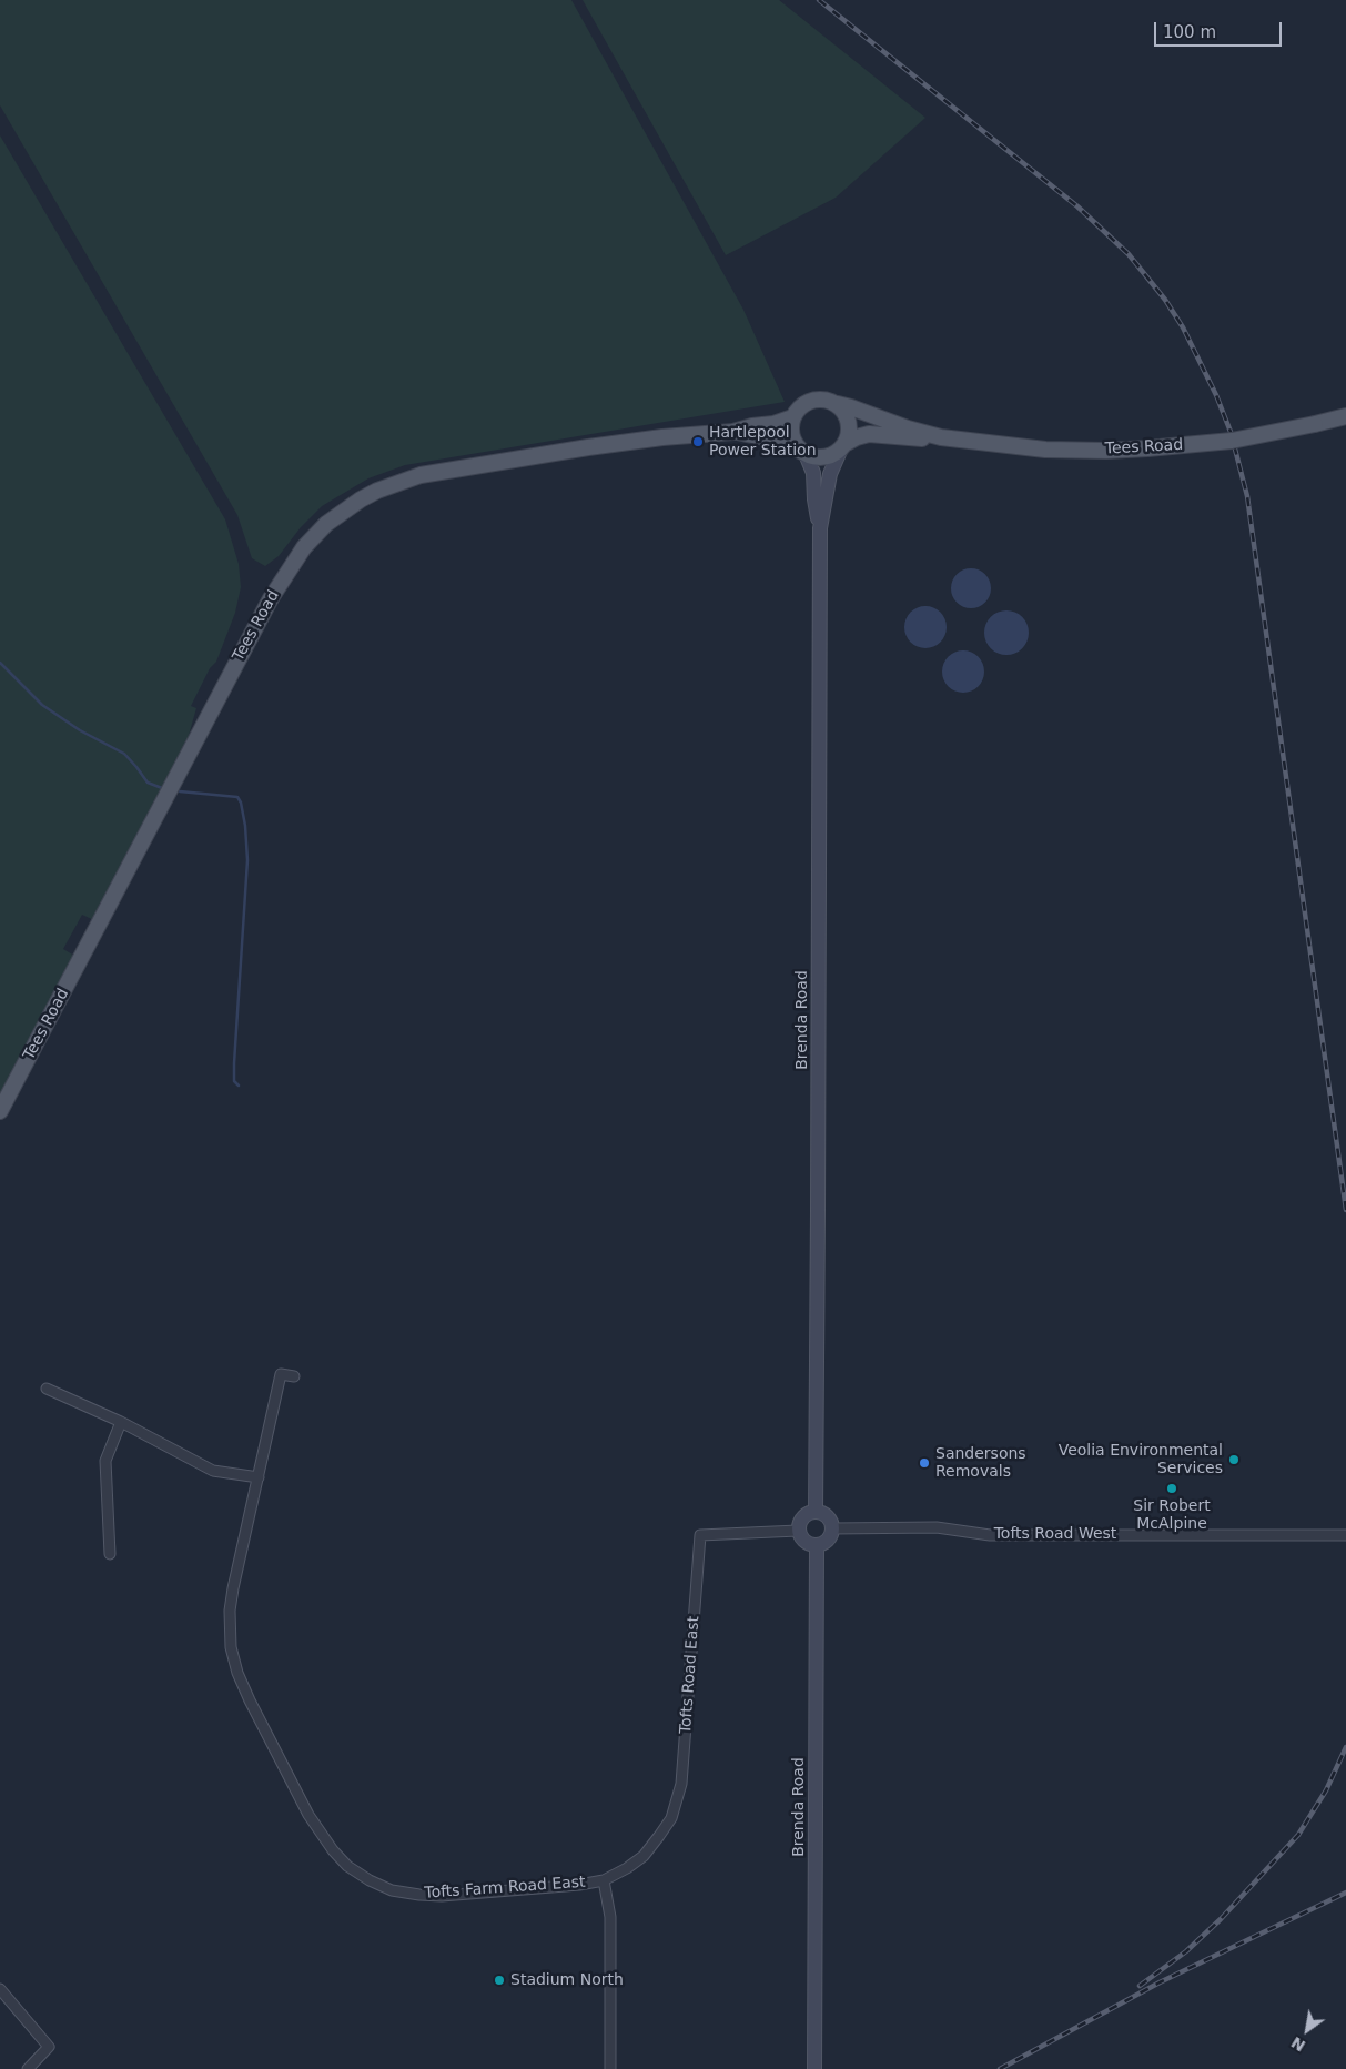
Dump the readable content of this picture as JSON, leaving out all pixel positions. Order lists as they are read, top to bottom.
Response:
{
  "streets": {
    "main road": ["Tees Road", "Brenda Road"],
    "street": ["Tofts Road West", "Tofts Road East", "Tofts Farm Road East"]
  },
  "crossings": [
    ["Tees Road", "Brenda Road"],
    ["Brenda Road", "Tofts Road West"],
    ["Brenda Road", "Tofts Road East"],
    ["Tofts Road West", "Tofts Road East"],
    ["Tofts Road East", "Tofts Farm Road East"]
  ],
  "places": [
    "Hartlepool Power Station",
    "Veolia Environmental Services",
    "Sandersons Removals",
    "Sir Robert McAlpine",
    "Stadium North"
  ],
  "scale_bar": "100 m",
  "north": "bottom left"
}
